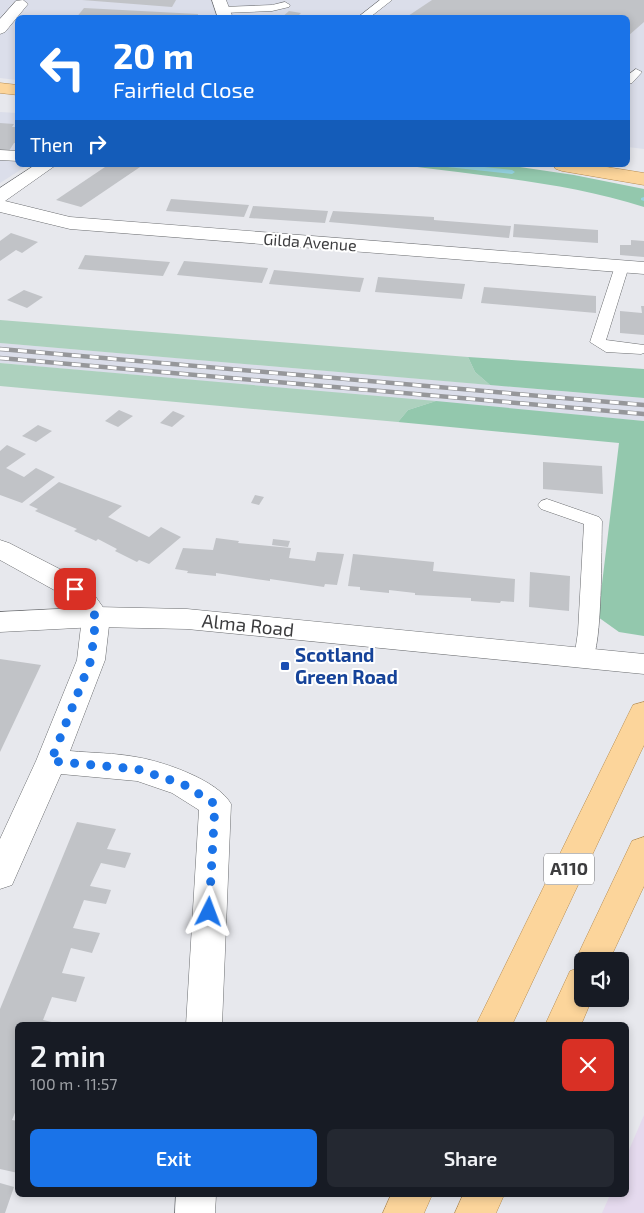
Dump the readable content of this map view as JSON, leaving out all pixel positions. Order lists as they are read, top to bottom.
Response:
{
  "streets": {
    "main road": ["A110"],
    "street": ["Gilda Avenue", "Alma Road"]
  },
  "places": {
    "transit": ["Scotland Green Road"]
  },
  "page": {
    "turn": ["20 m", "Fairfield Close"],
    "then": "Then",
    "heading": ["2 min", "100 m · 11:57"],
    "buttons": ["Exit", "Share"]
  }
}
